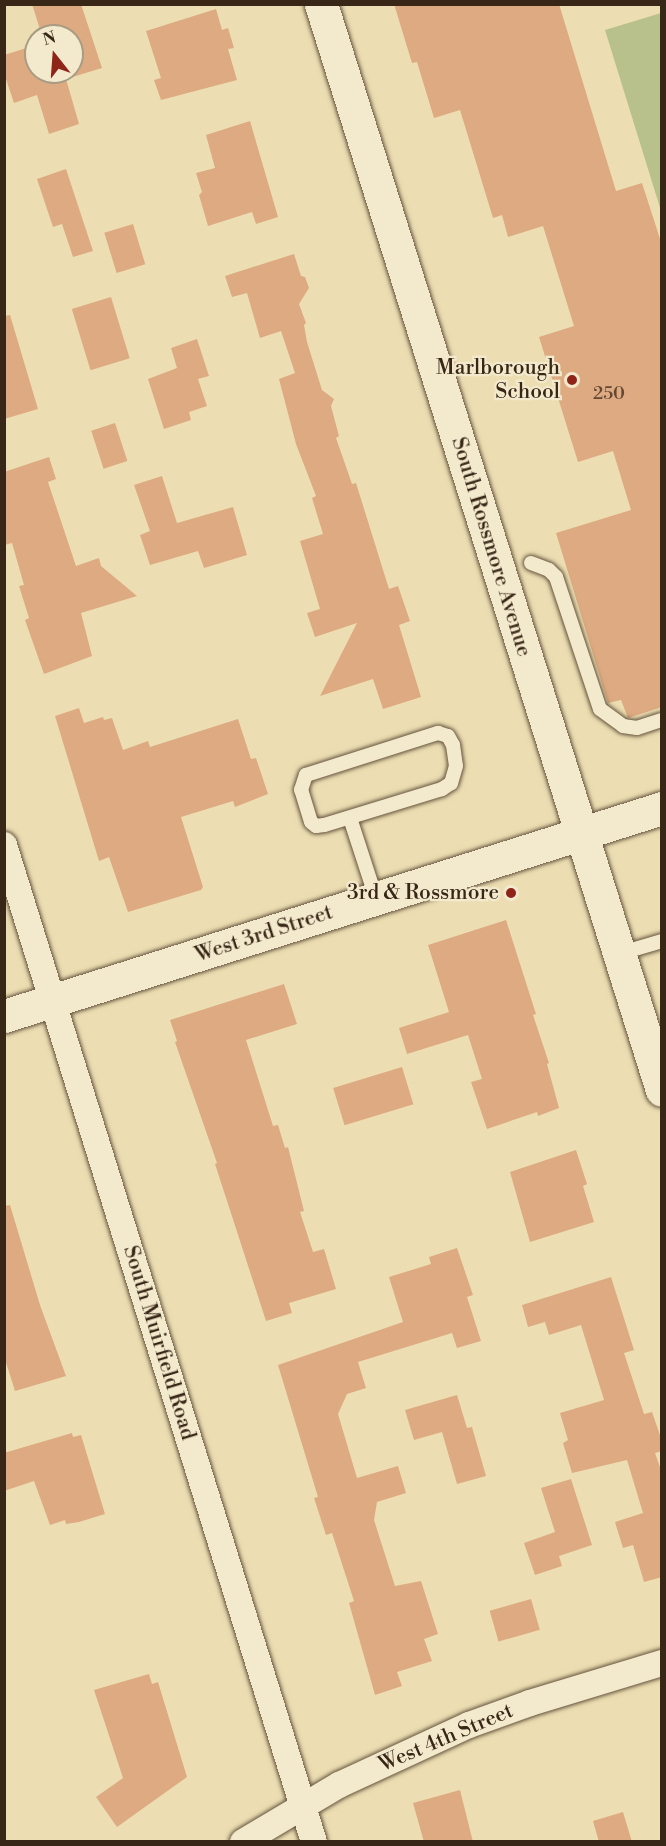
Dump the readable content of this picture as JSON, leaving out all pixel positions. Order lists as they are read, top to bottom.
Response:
{
  "streets": {
    "main road": ["South Rossmore Avenue", "West 3rd Street"],
    "street": ["South Muirfield Road", "West 4th Street"]
  },
  "crossings": [
    ["South Rossmore Avenue", "West 3rd Street"],
    ["West 3rd Street", "South Muirfield Road"],
    ["South Muirfield Road", "West 4th Street"]
  ],
  "places": ["Marlborough School", "3rd & Rossmore"],
  "house_numbers": ["250"],
  "north": "top"
}
